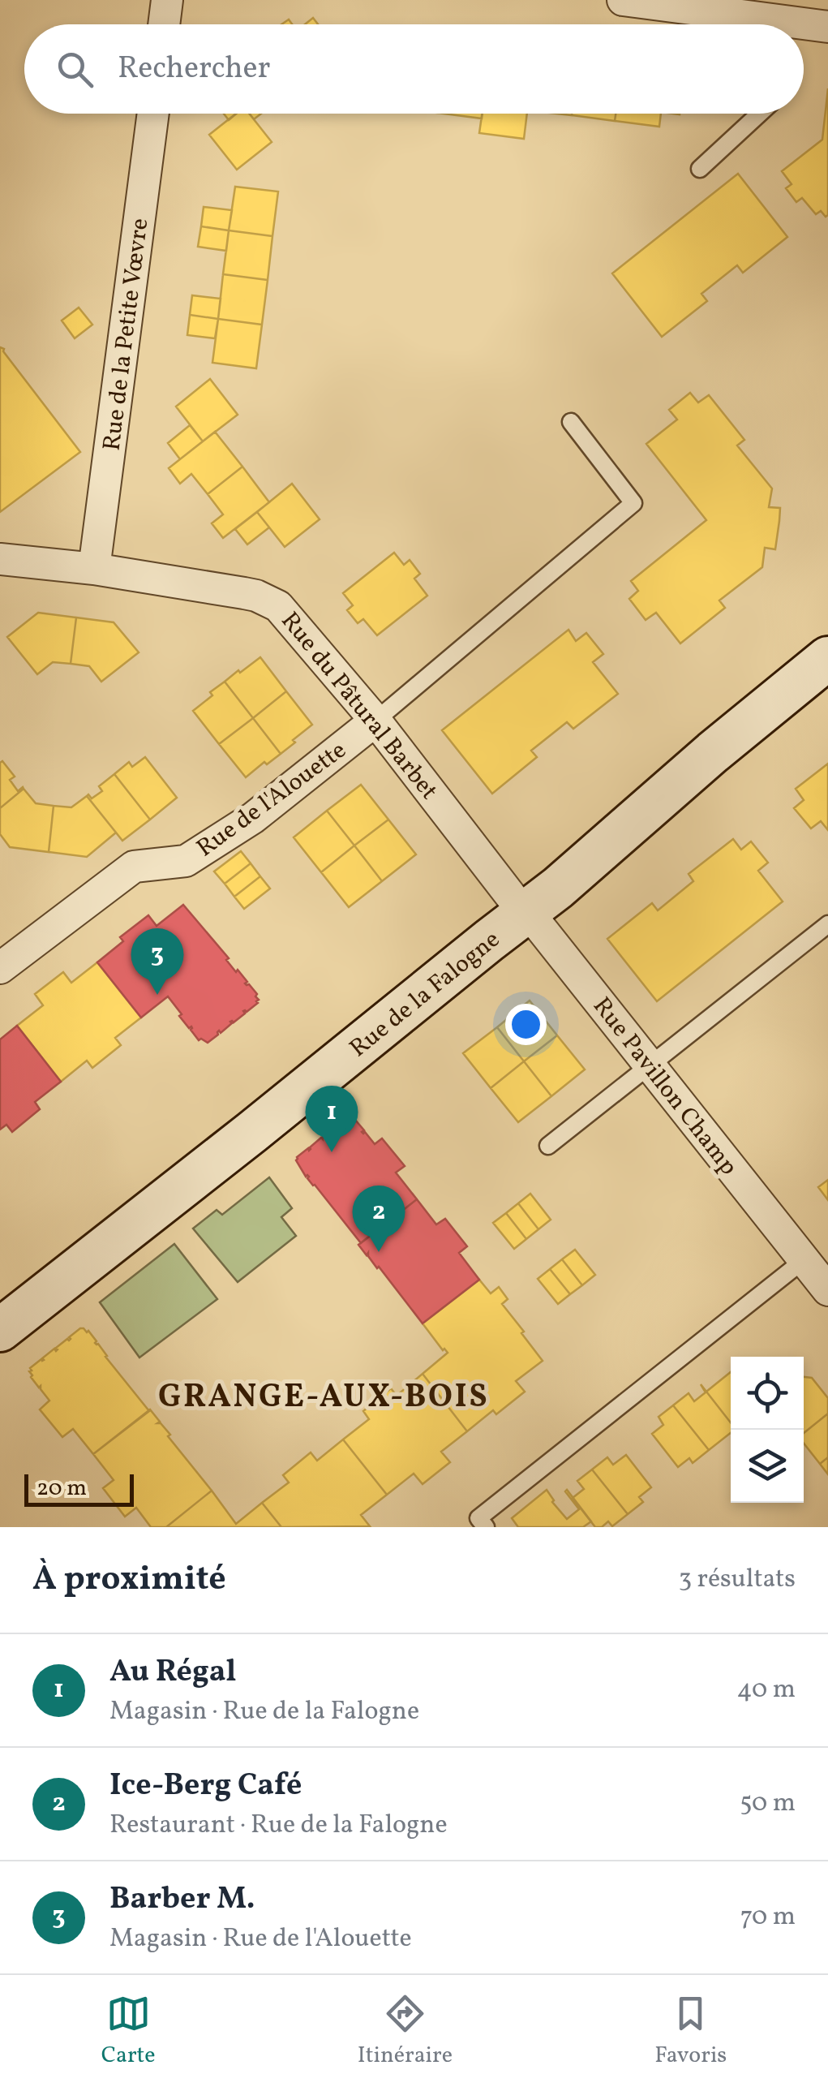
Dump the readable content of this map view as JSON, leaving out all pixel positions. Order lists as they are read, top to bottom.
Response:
{
  "streets": {
    "street": [
      "Rue de la Petite Vœvre",
      "Rue du Pâtural Barbet",
      "Rue de l'Alouette",
      "Rue de la Falogne",
      "Rue Pavillon Champ"
    ]
  },
  "crossings": [
    ["Rue de la Petite Vœvre", "Rue du Pâtural Barbet"],
    ["Rue du Pâtural Barbet", "Rue de l'Alouette"],
    ["Rue du Pâtural Barbet", "Rue de la Falogne"],
    ["Rue du Pâtural Barbet", "Rue Pavillon Champ"],
    ["Rue de la Falogne", "Rue Pavillon Champ"]
  ],
  "districts": ["GRANGE-AUX-BOIS"],
  "scale_bar": "20 m",
  "page": {
    "search": "Rechercher",
    "pins": ["3", "1", "2"],
    "scale": "20 m",
    "heading": ["À proximité", "3 résultats"],
    "list": [
      {
        "mark": "1",
        "name": "Au Régal",
        "note": "Magasin · Rue de la Falogne",
        "value": "40 m"
      },
      {
        "mark": "2",
        "name": "Ice-Berg Café",
        "note": "Restaurant · Rue de la Falogne",
        "value": "50 m"
      },
      {
        "mark": "3",
        "name": "Barber M.",
        "note": "Magasin · Rue de l'Alouette",
        "value": "70 m"
      }
    ],
    "nav": ["Carte", "Itinéraire", "Favoris"]
  }
}
